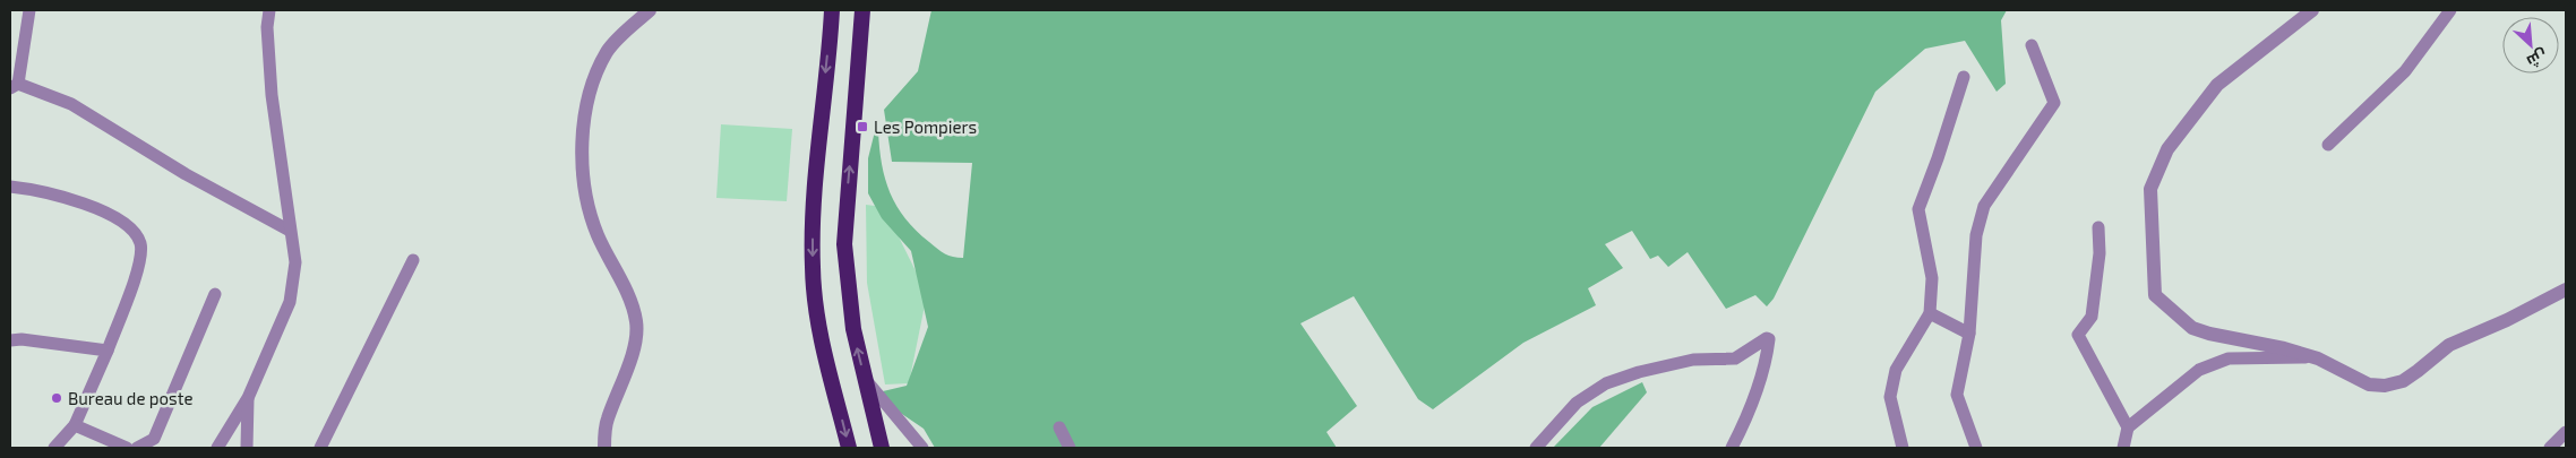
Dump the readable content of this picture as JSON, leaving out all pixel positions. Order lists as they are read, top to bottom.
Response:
{
  "places": {
    "transit": ["Les Pompiers"],
    "other": ["Bureau de poste"]
  },
  "north": "bottom right"
}
